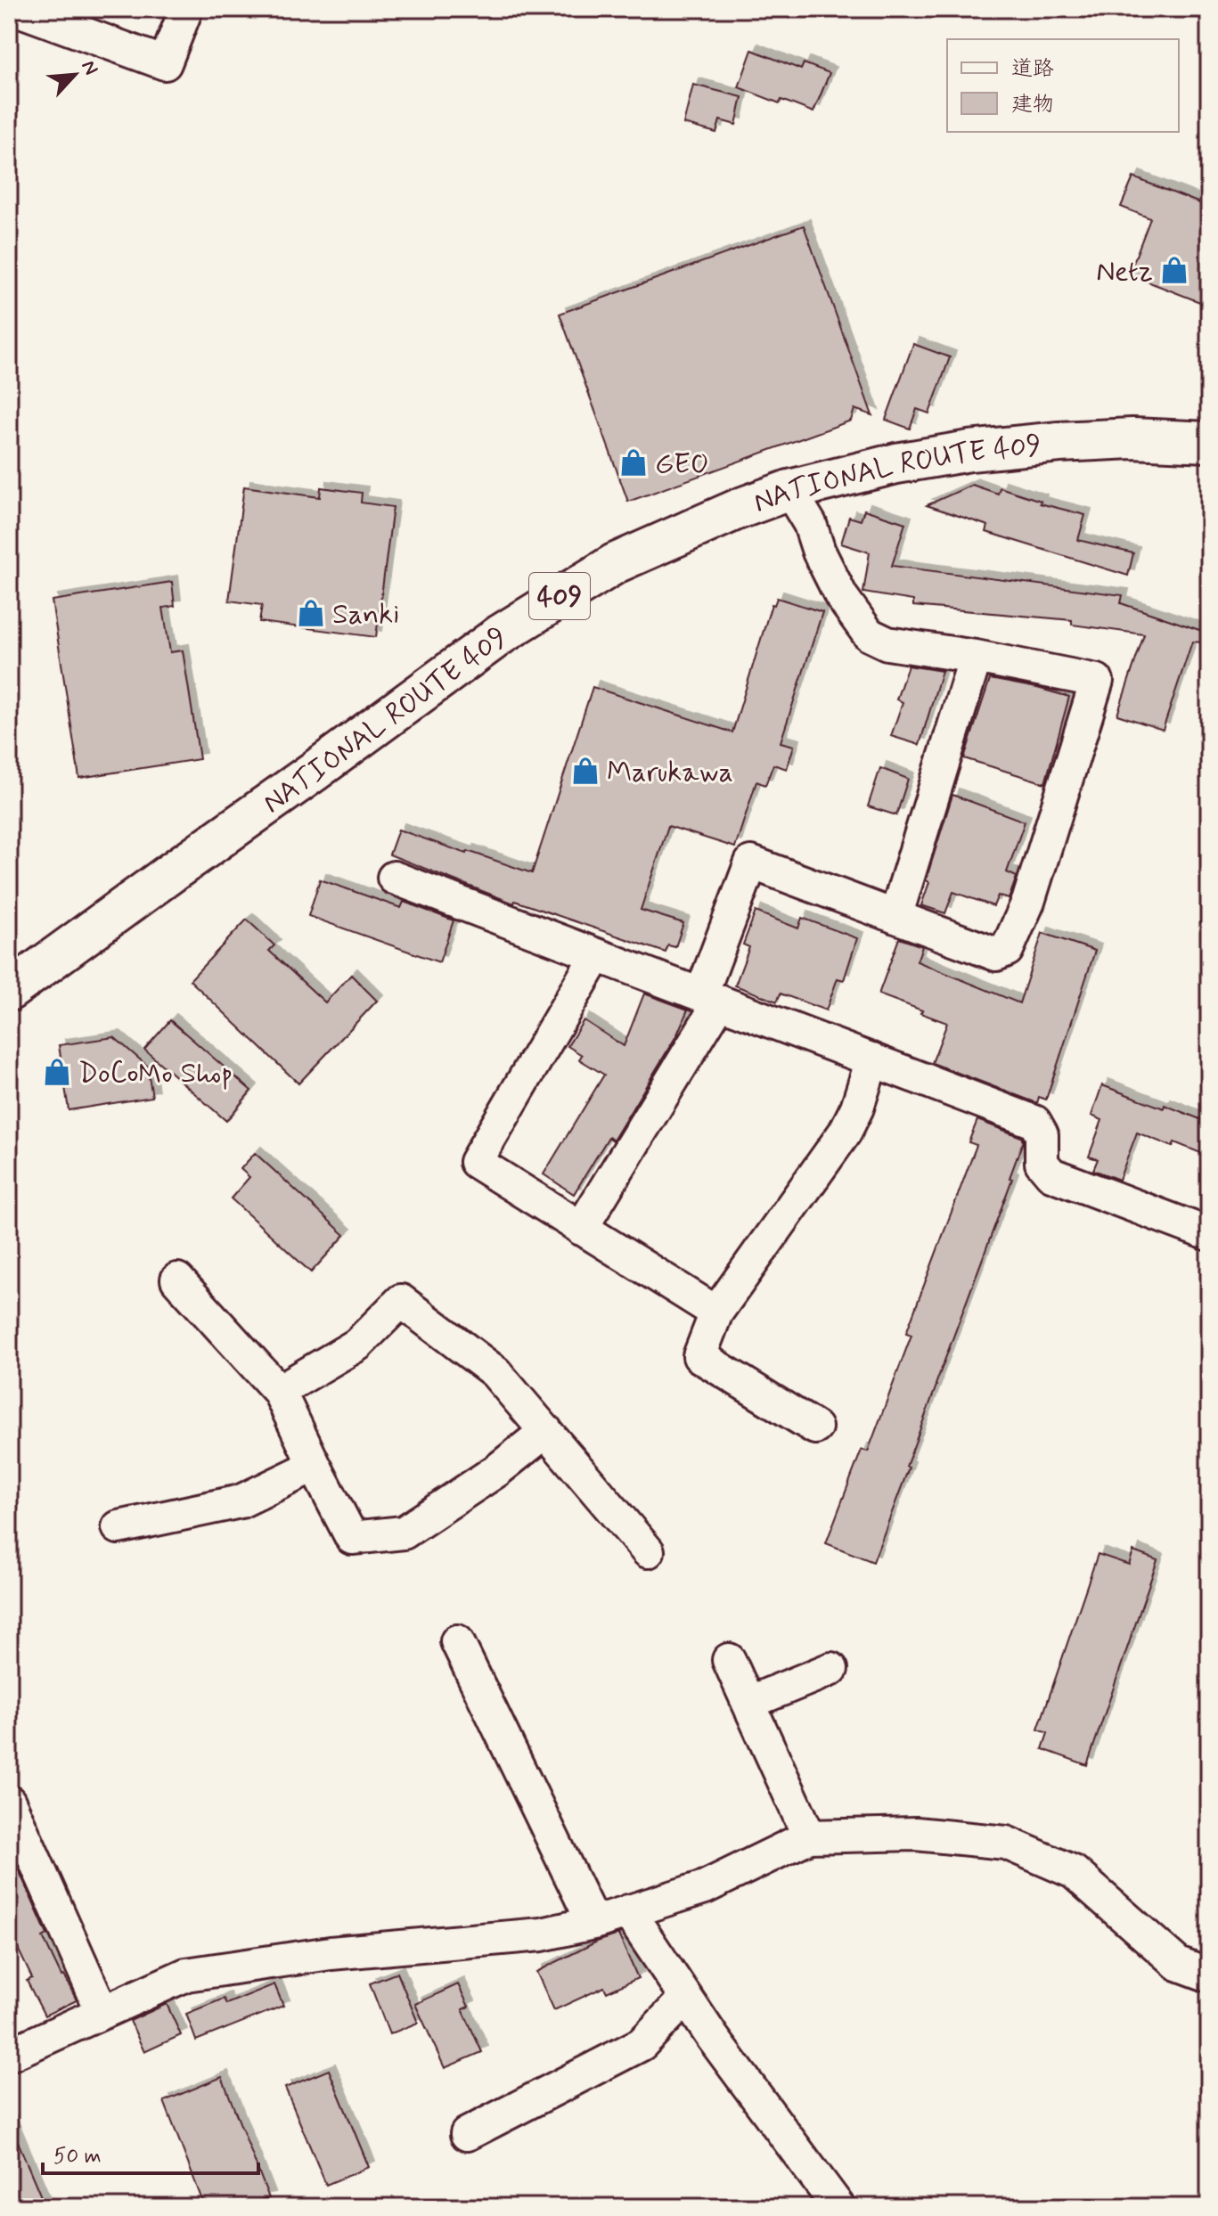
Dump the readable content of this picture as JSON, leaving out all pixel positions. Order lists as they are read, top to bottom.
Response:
{
  "streets": {
    "highway": ["NATIONAL ROUTE 409", "409"]
  },
  "places": {
    "shop": [
      "Netz",
      "GEO",
      "Sanki",
      "Marukawa",
      "DoCoMo Shop"
    ]
  },
  "legend": ["道路", "建物"],
  "scale_bar": "50 m",
  "north": "top right"
}
